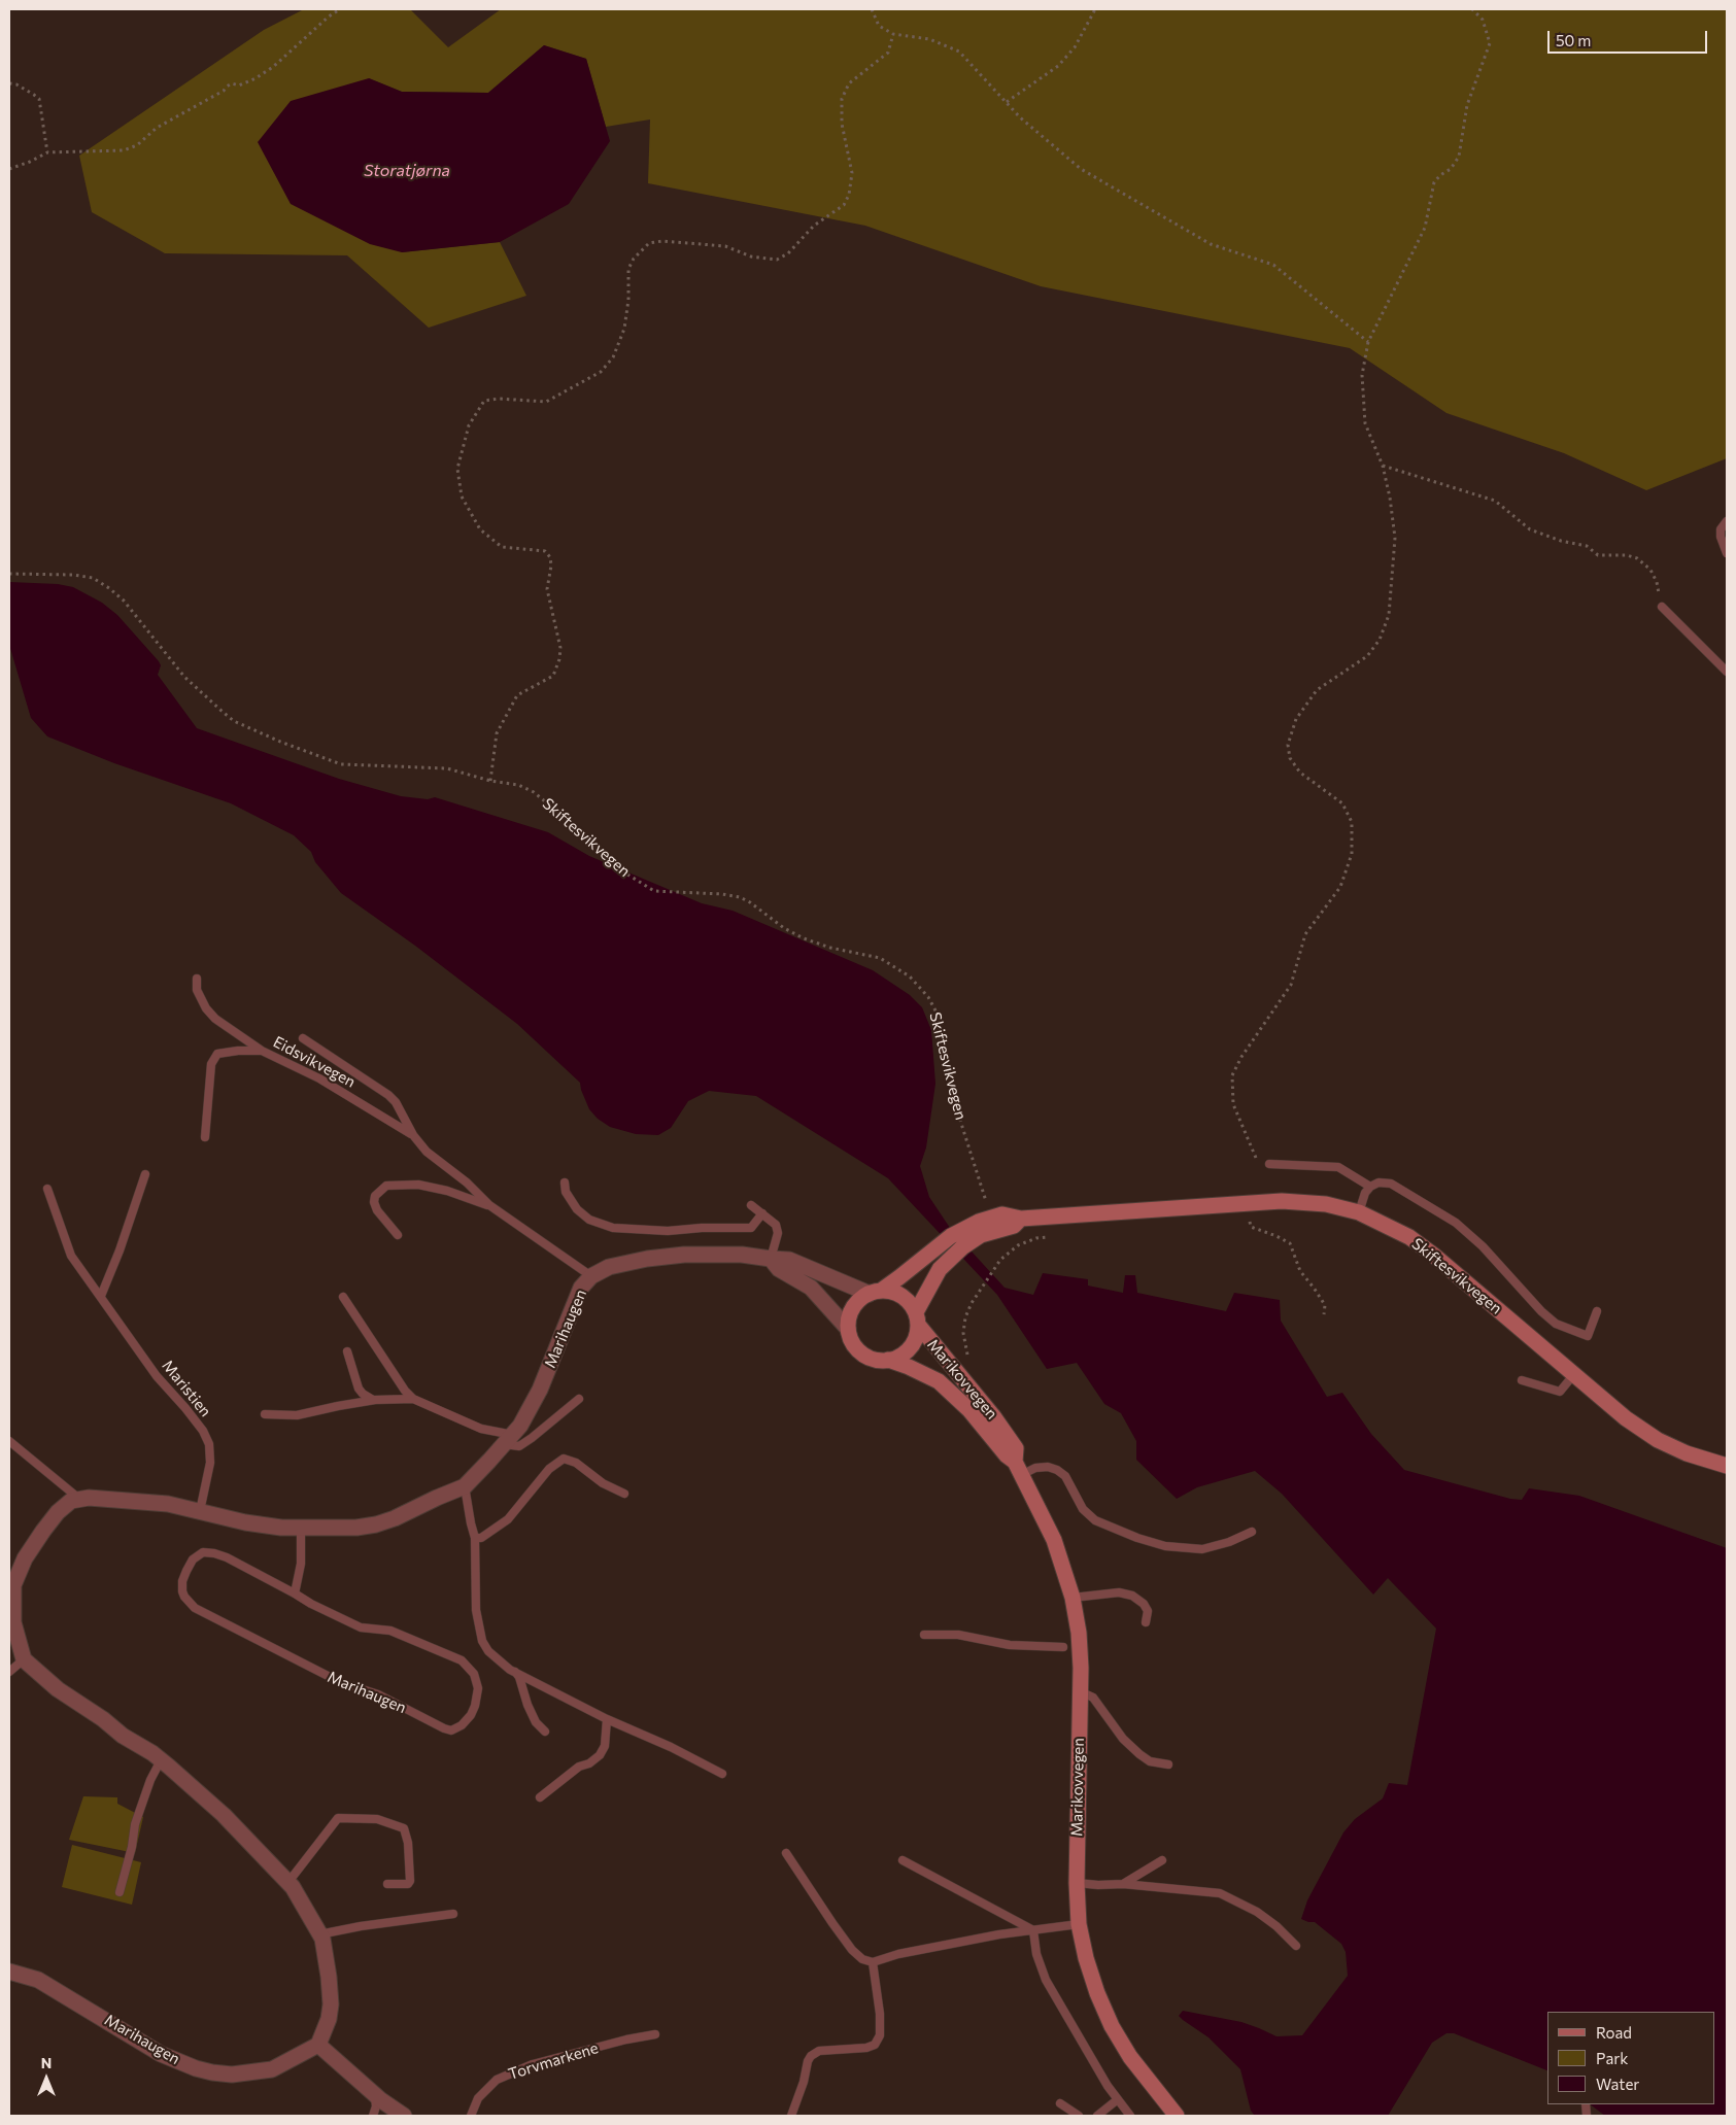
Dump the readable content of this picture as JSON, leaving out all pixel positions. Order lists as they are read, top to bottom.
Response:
{
  "streets": {
    "main road": ["Skiftesvikvegen", "Marikovvegen"],
    "street": ["Marihaugen"],
    "lane": ["Eidsvikvegen", "Maristien", "Torvmarkene"]
  },
  "crossings": [
    ["Skiftesvikvegen", "Marihaugen"],
    ["Skiftesvikvegen", "Marikovvegen"],
    ["Eidsvikvegen", "Marihaugen"],
    ["Marihaugen", "Marikovvegen"],
    ["Marihaugen", "Maristien"]
  ],
  "water": ["Storatjørna"],
  "legend": ["Road", "Park", "Water"],
  "scale_bar": "50 m",
  "north": "top"
}
